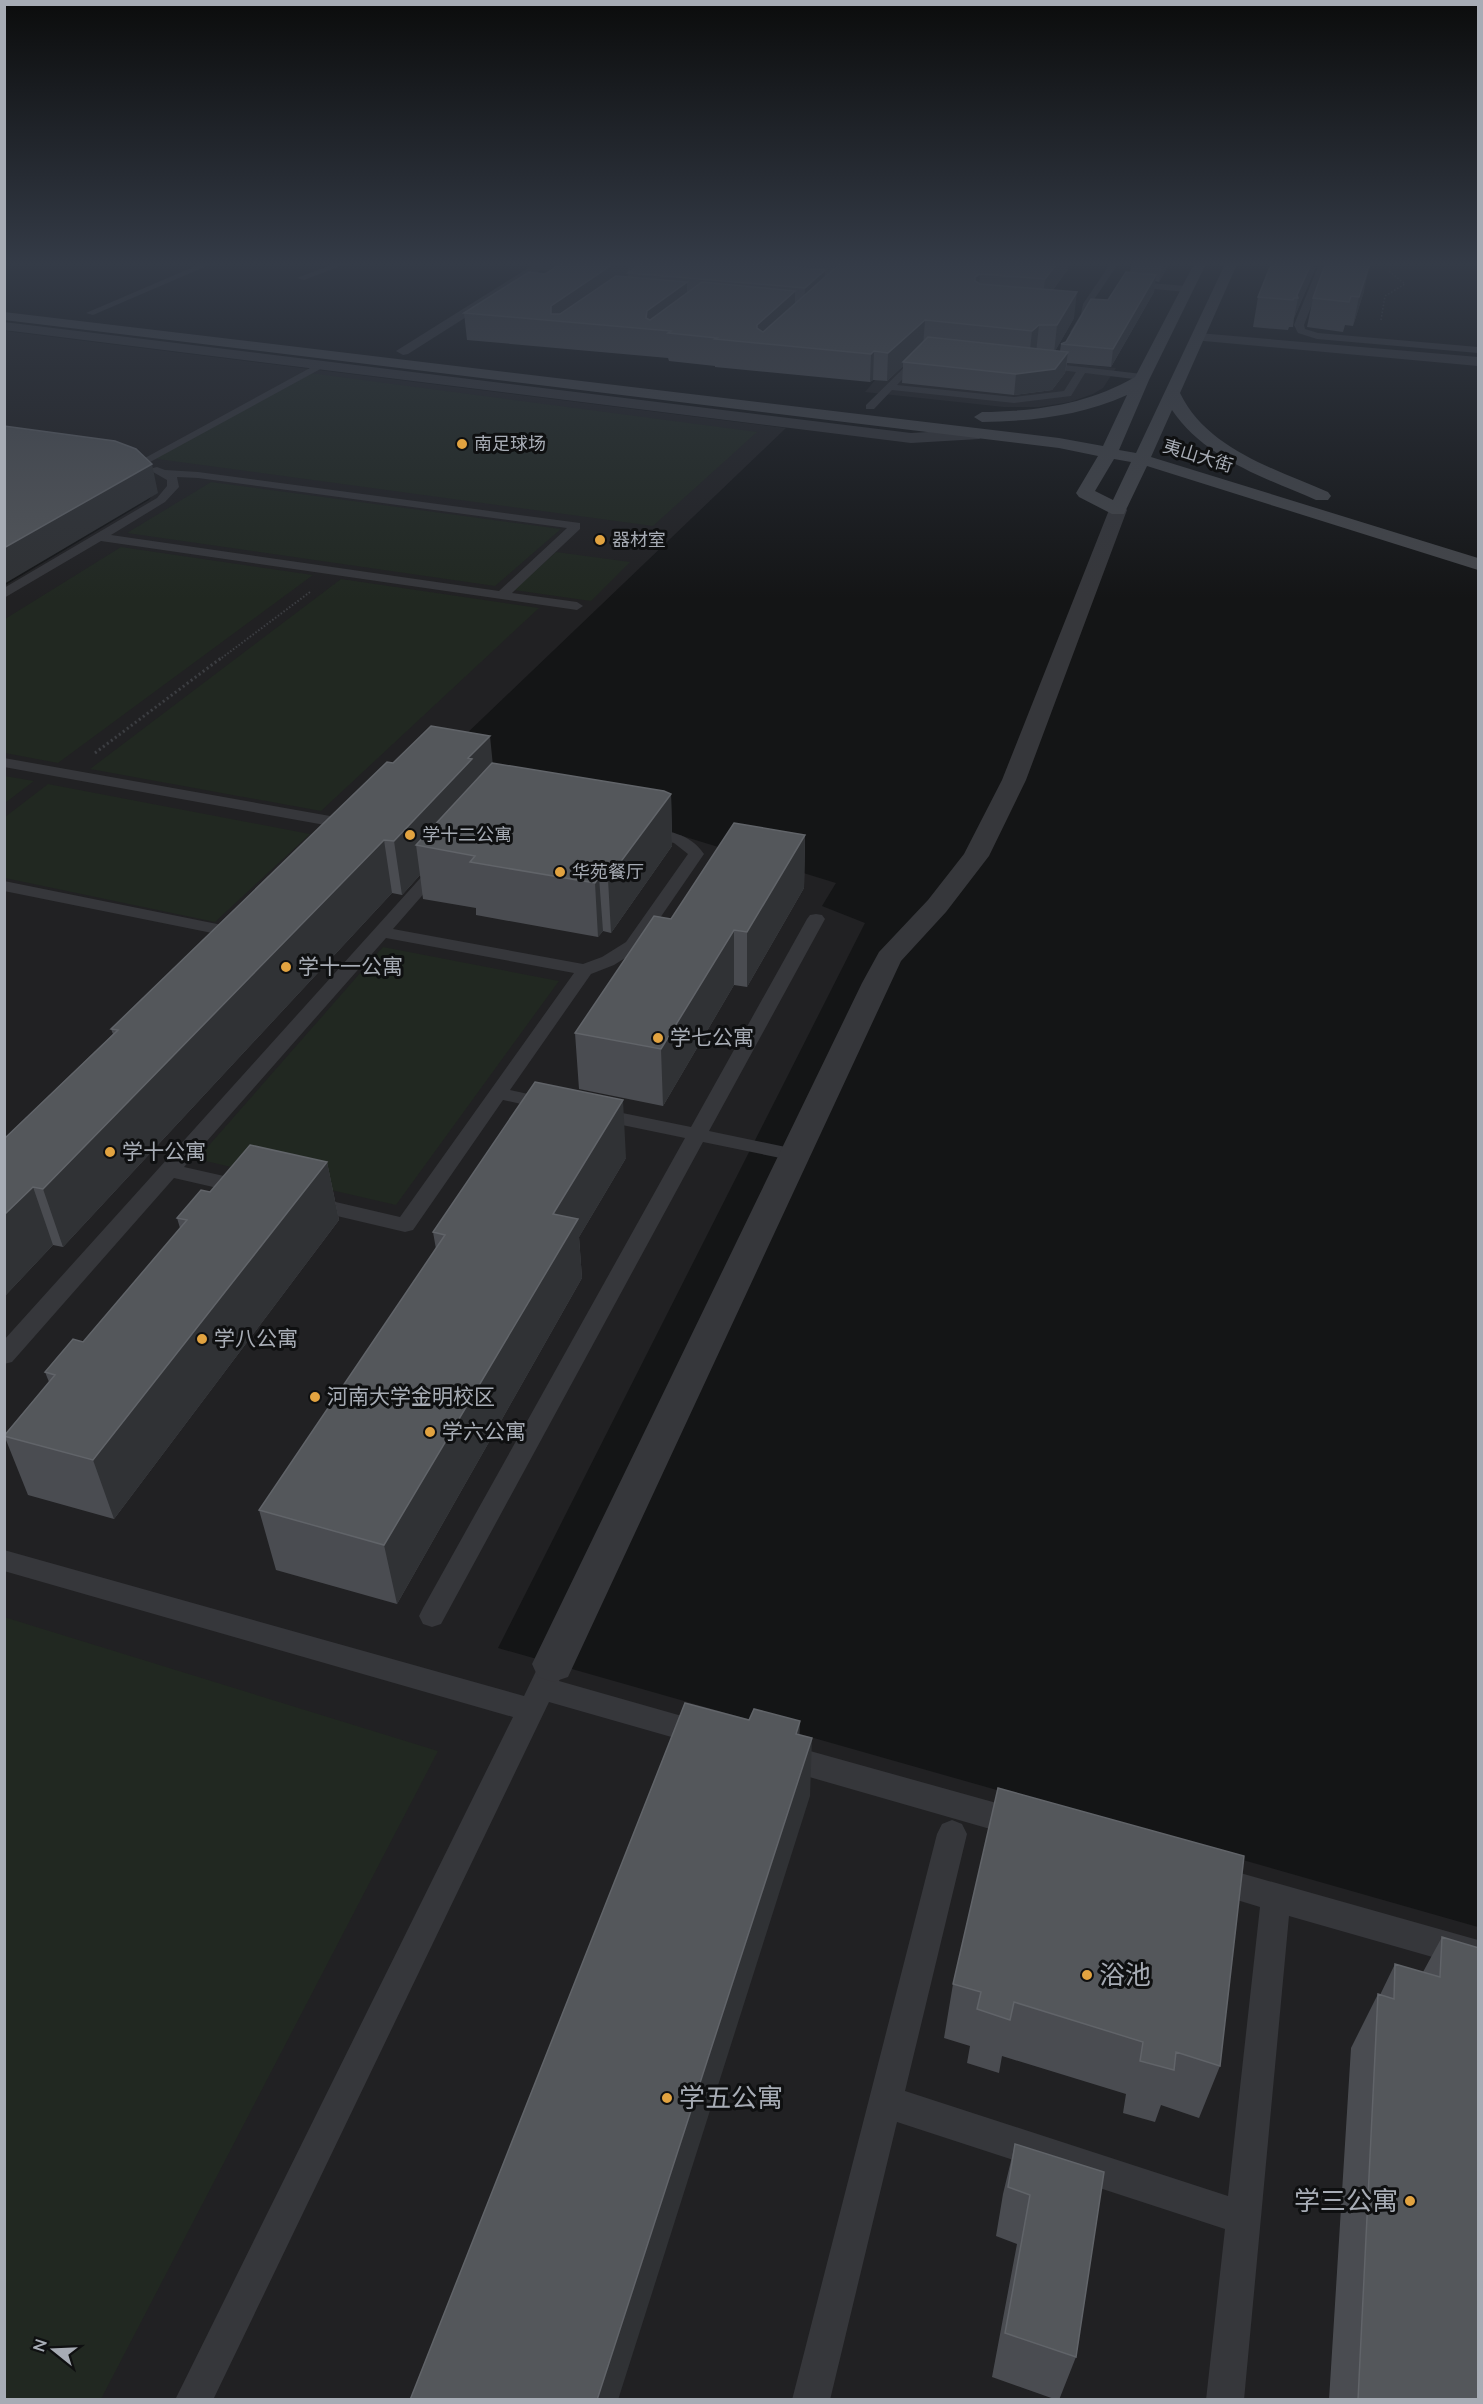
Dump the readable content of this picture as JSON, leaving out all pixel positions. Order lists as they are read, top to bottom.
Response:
{
  "streets": {
    "main road": ["夷山大街"]
  },
  "places": [
    "南足球场",
    "器材室",
    "学十二公寓",
    "华苑餐厅",
    "学十一公寓",
    "学七公寓",
    "学十公寓",
    "学八公寓",
    "河南大学金明校区",
    "学六公寓",
    "浴池",
    "学五公寓",
    "学三公寓"
  ],
  "north": "left"
}
